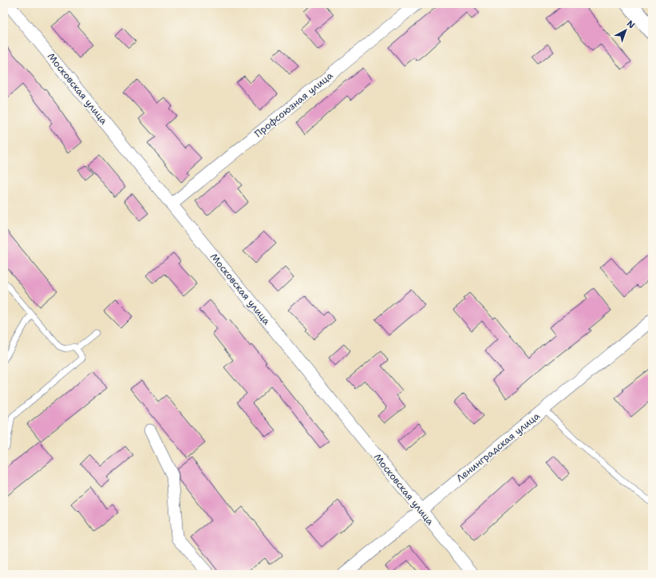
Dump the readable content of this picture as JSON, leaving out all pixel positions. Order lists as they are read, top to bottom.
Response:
{
  "streets": {
    "street": ["Московская улица", "Профсоюзная улица", "Ленинградская улица"]
  },
  "crossings": [
    ["Московская улица", "Профсоюзная улица"],
    ["Московская улица", "Ленинградская улица"]
  ],
  "north": "top right"
}
